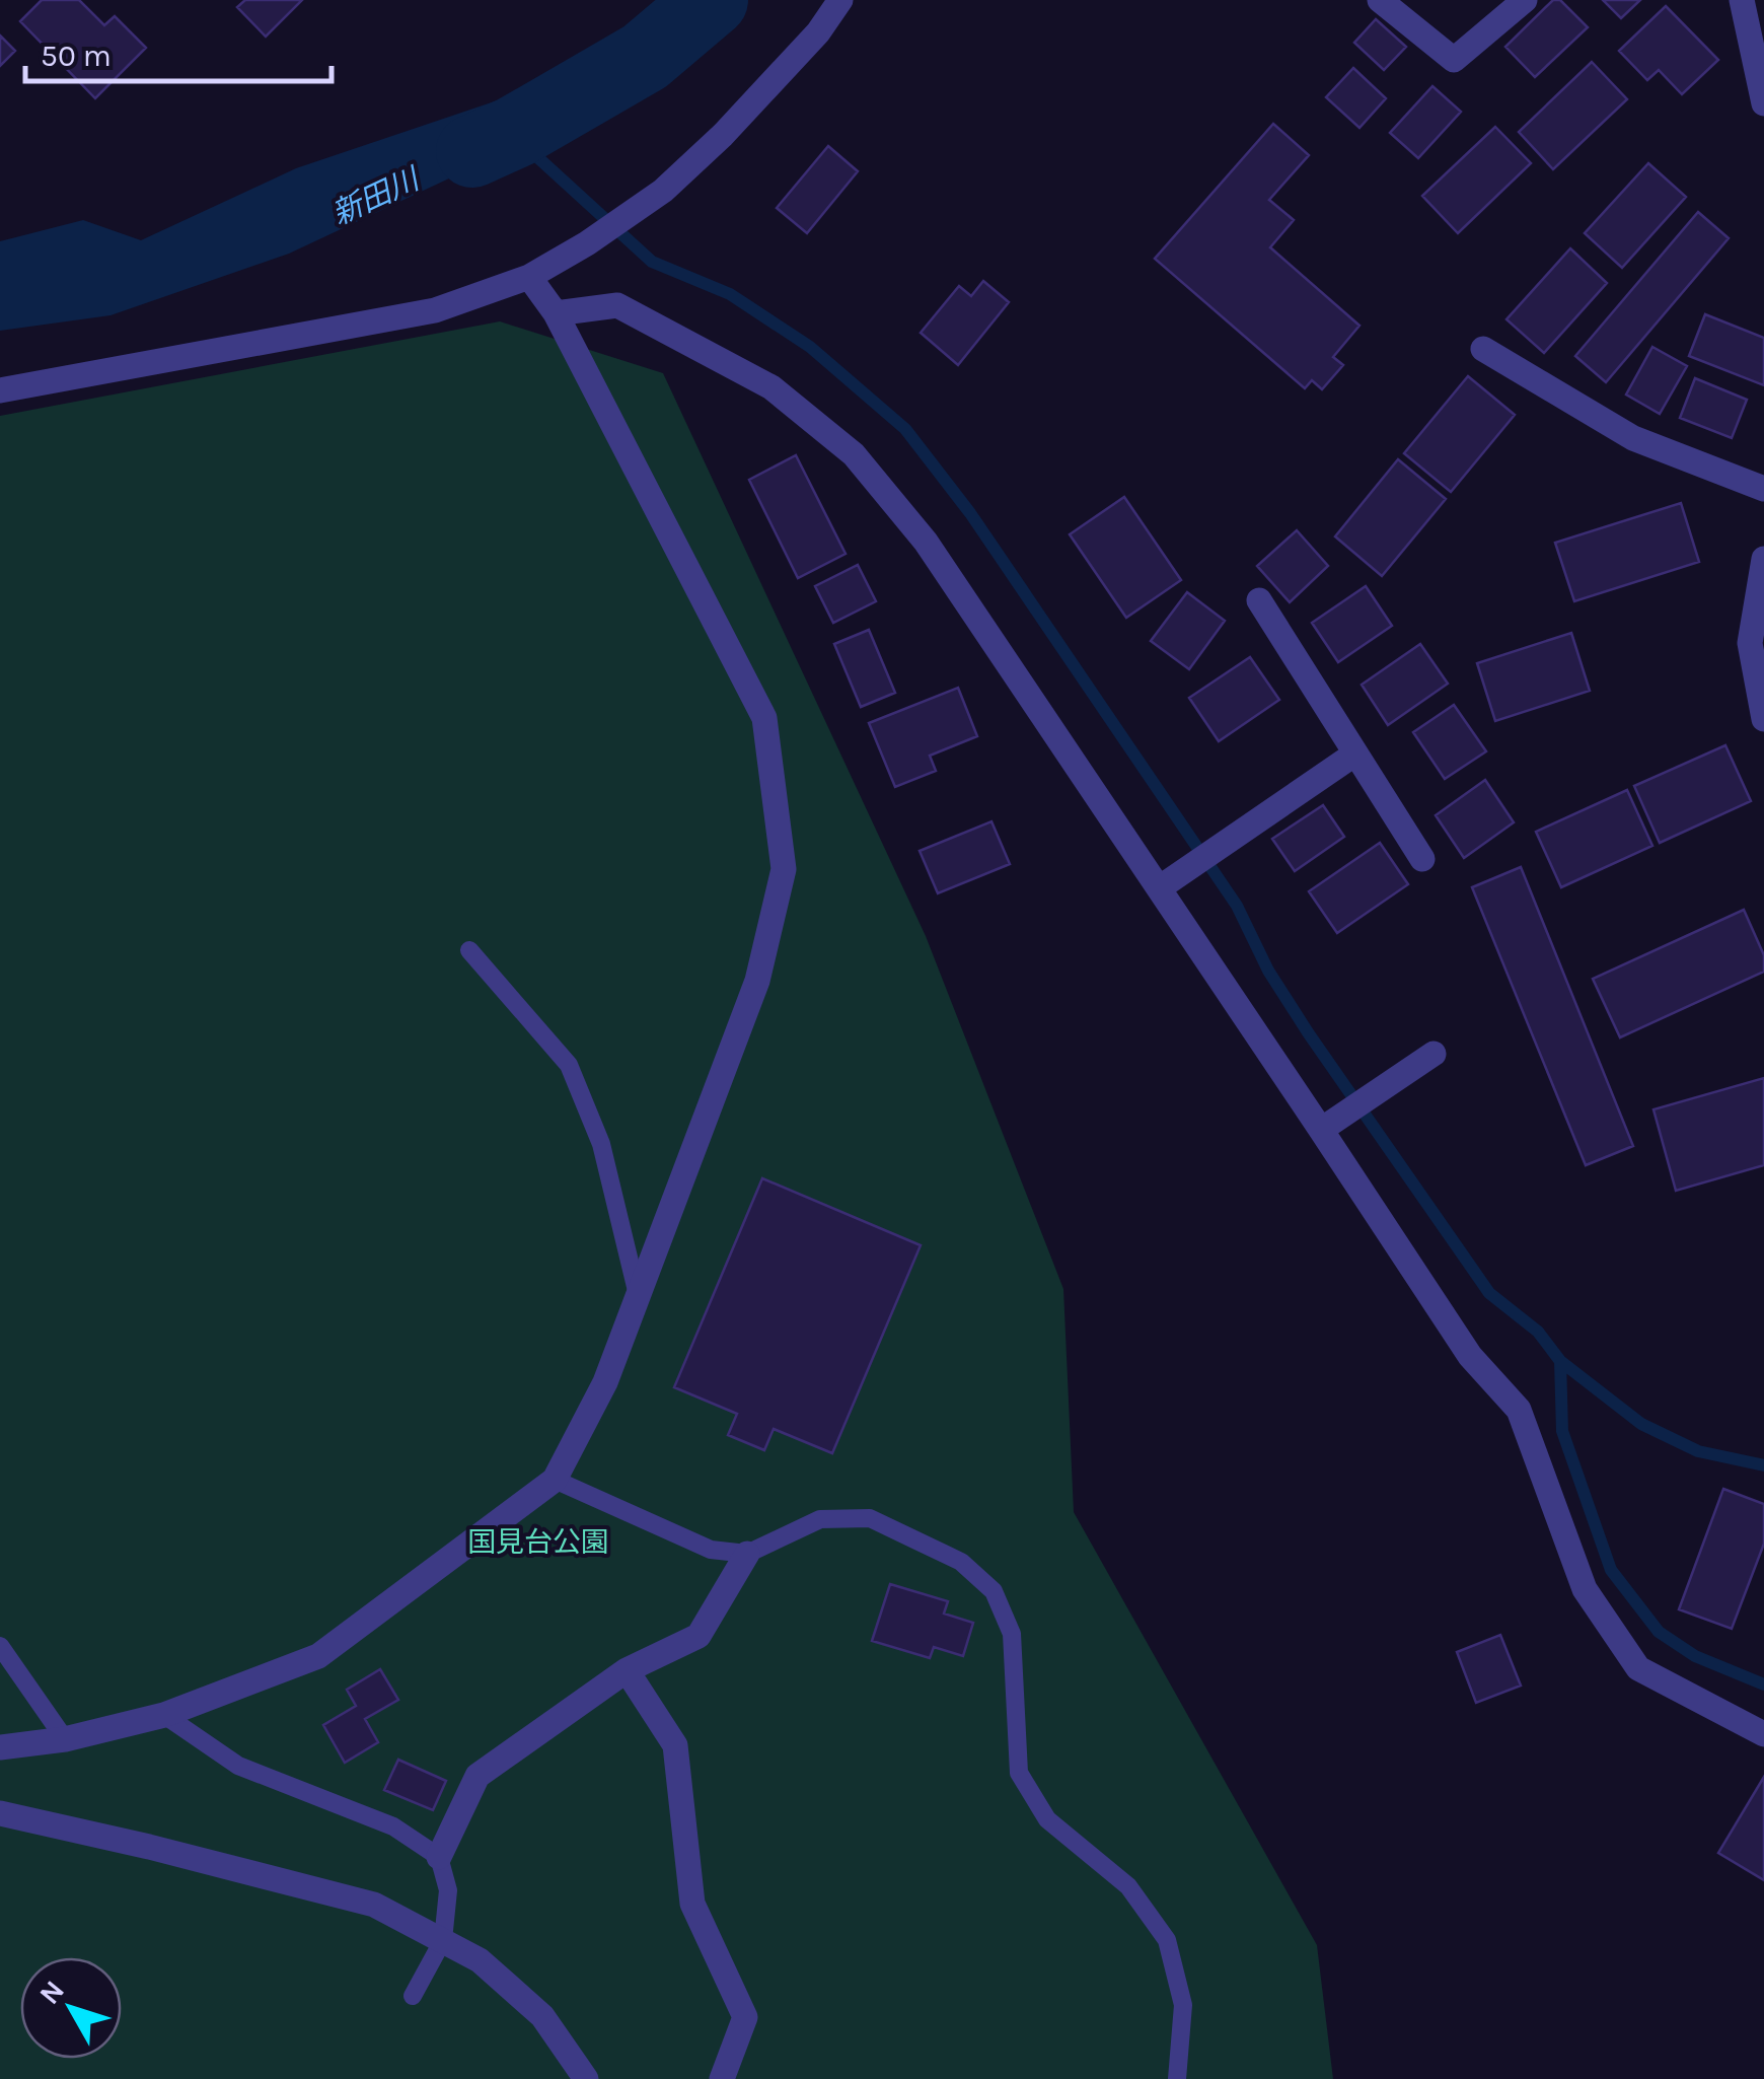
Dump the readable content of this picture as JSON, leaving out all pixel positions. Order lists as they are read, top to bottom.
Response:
{
  "water": ["新田川"],
  "parks": ["国見台公園"],
  "scale_bar": "50 m",
  "north": "top left"
}
